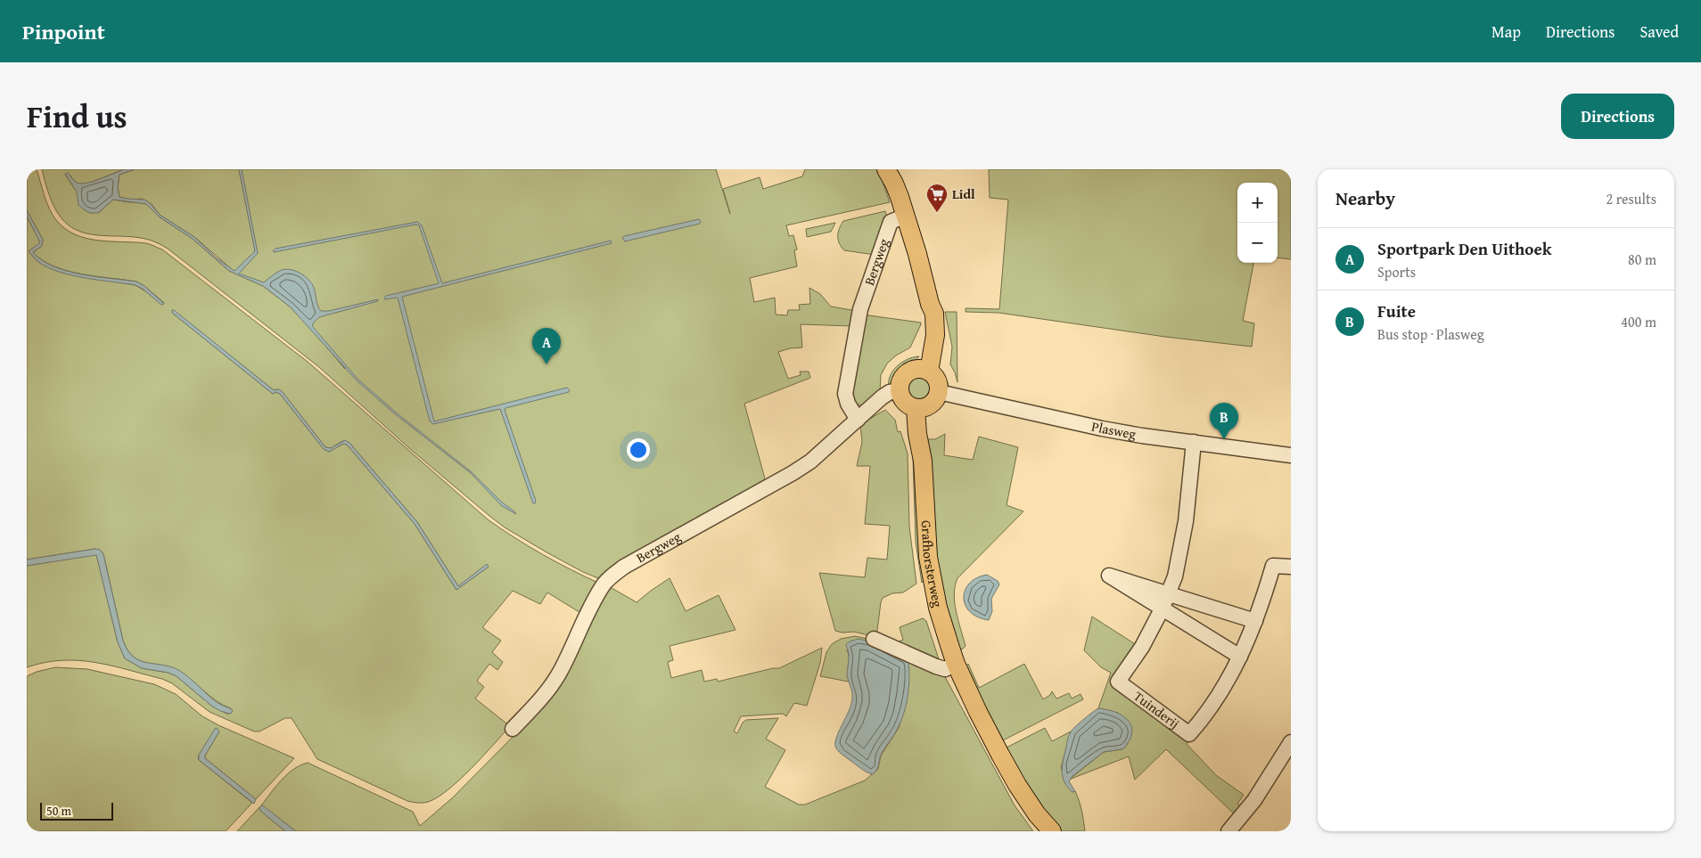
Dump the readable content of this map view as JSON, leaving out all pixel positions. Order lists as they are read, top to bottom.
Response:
{
  "streets": {
    "main road": ["Grafhorsterweg"],
    "street": ["Bergweg", "Plasweg", "Tuinderij"]
  },
  "crossings": [
    ["Bergweg", "Plasweg"],
    ["Bergweg", "Grafhorsterweg"],
    ["Plasweg", "Grafhorsterweg"],
    ["Plasweg", "Tuinderij"]
  ],
  "places": {
    "supermarket": ["Lidl"]
  },
  "scale_bar": "50 m",
  "page": {
    "header": "Pinpoint",
    "nav": ["Map", "Directions", "Saved"],
    "title": "Find us",
    "buttons": "Directions",
    "heading": ["Nearby", "2 results"],
    "map_buttons": ["+", "−"],
    "list": [
      {
        "mark": "A",
        "name": "Sportpark Den Uithoek",
        "note": "Sports",
        "value": "80 m"
      },
      {
        "mark": "B",
        "name": "Fuite",
        "note": "Bus stop · Plasweg",
        "value": "400 m"
      }
    ],
    "pins": ["A", "B"],
    "scale": "50 m"
  }
}
